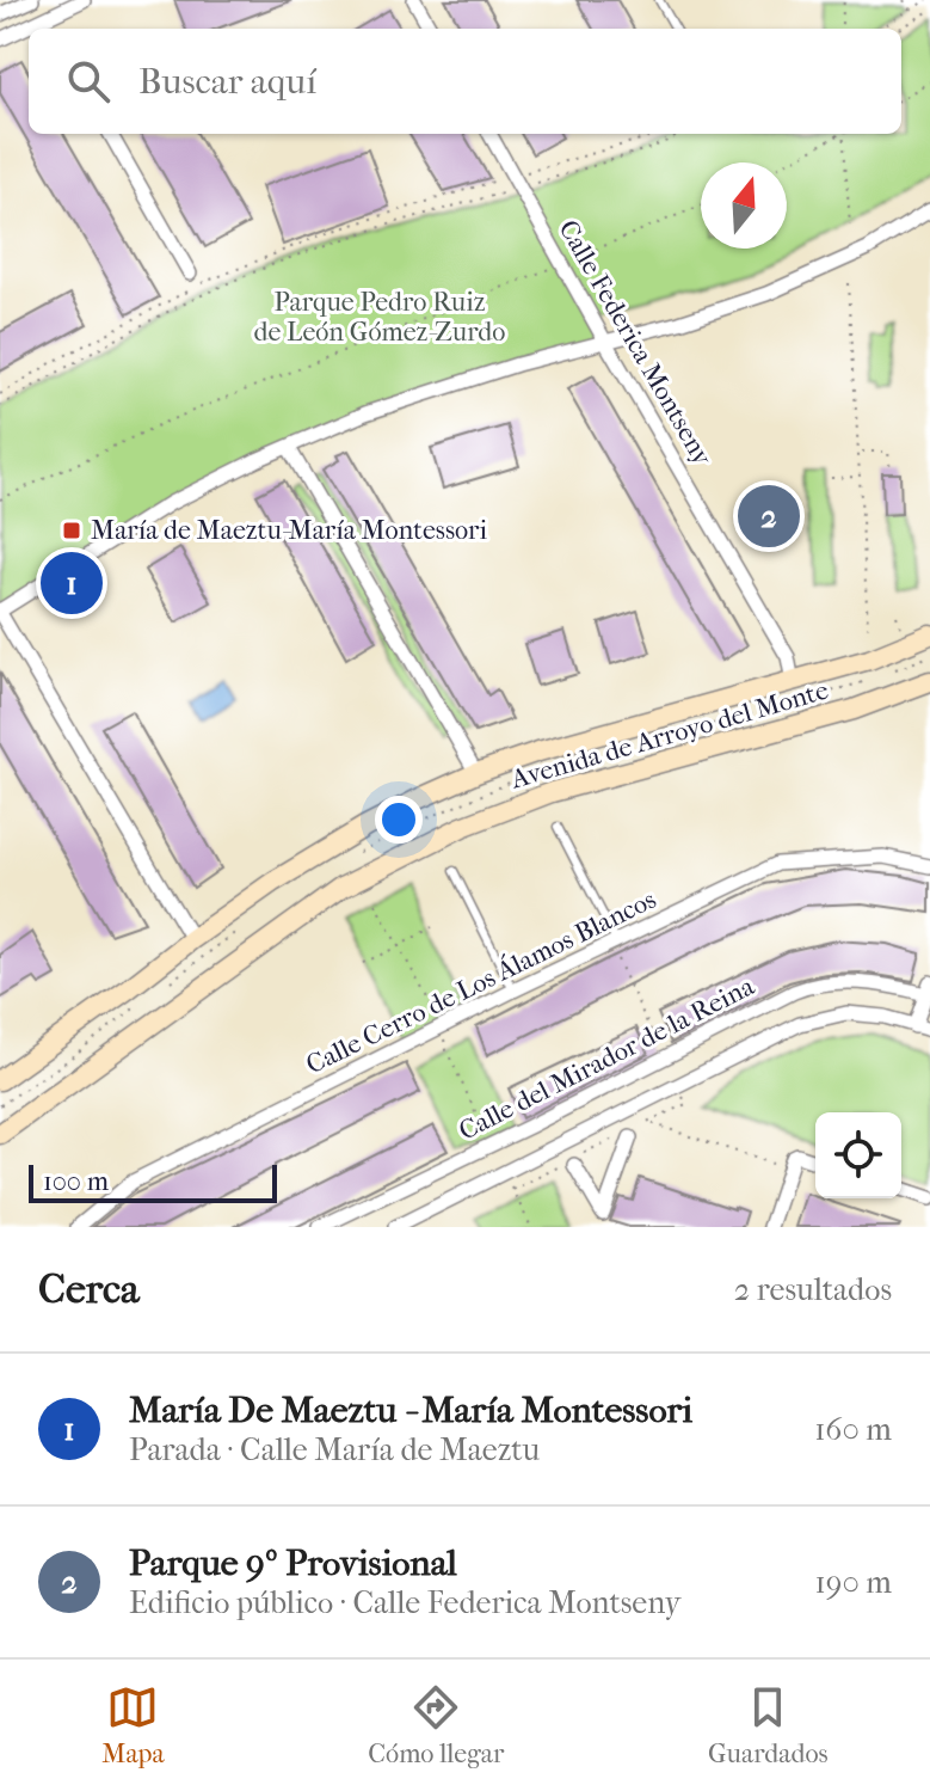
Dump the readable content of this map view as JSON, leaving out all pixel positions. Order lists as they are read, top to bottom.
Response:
{
  "streets": {
    "street": [
      "Calle Federica Montseny",
      "Avenida de Arroyo del Monte",
      "Calle Cerro de Los Álamos Blancos",
      "Calle del Mirador de la Reina"
    ]
  },
  "crossings": [
    ["Calle Federica Montseny", "Avenida de Arroyo del Monte"]
  ],
  "parks": ["Parque Pedro Ruiz de León Gómez-Zurdo"],
  "places": {
    "transit": ["María de Maeztu-María Montessori"]
  },
  "scale_bar": "100 m",
  "north": "top",
  "page": {
    "search": "Buscar aquí",
    "pins": ["2", "1"],
    "scale": "100 m",
    "heading": ["Cerca", "2 resultados"],
    "list": [
      {
        "mark": "1",
        "name": "María De Maeztu - María Montessori",
        "note": "Parada · Calle María de Maeztu",
        "value": "160 m"
      },
      {
        "mark": "2",
        "name": "Parque 9º Provisional",
        "note": "Edificio público · Calle Federica Montseny",
        "value": "190 m"
      }
    ],
    "nav": ["Mapa", "Cómo llegar", "Guardados"]
  }
}
